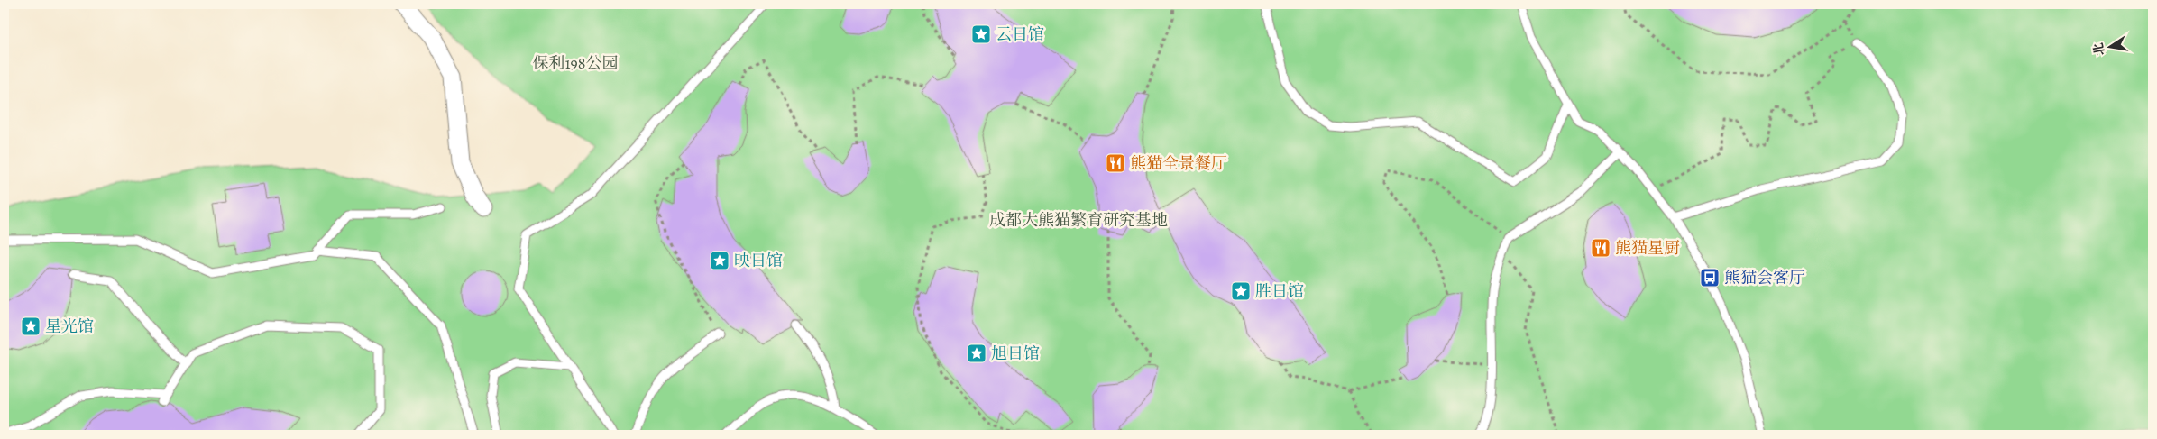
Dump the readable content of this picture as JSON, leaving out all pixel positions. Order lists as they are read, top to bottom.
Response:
{
  "parks": ["保利198公园", "成都大熊猫繁育研究基地"],
  "places": {
    "place": [
      "云日馆",
      "映日馆",
      "胜日馆",
      "星光馆",
      "旭日馆"
    ],
    "restaurant": ["熊猫全景餐厅", "熊猫星厨"],
    "bus stop": ["熊猫会客厅"]
  },
  "north": "left"
}
